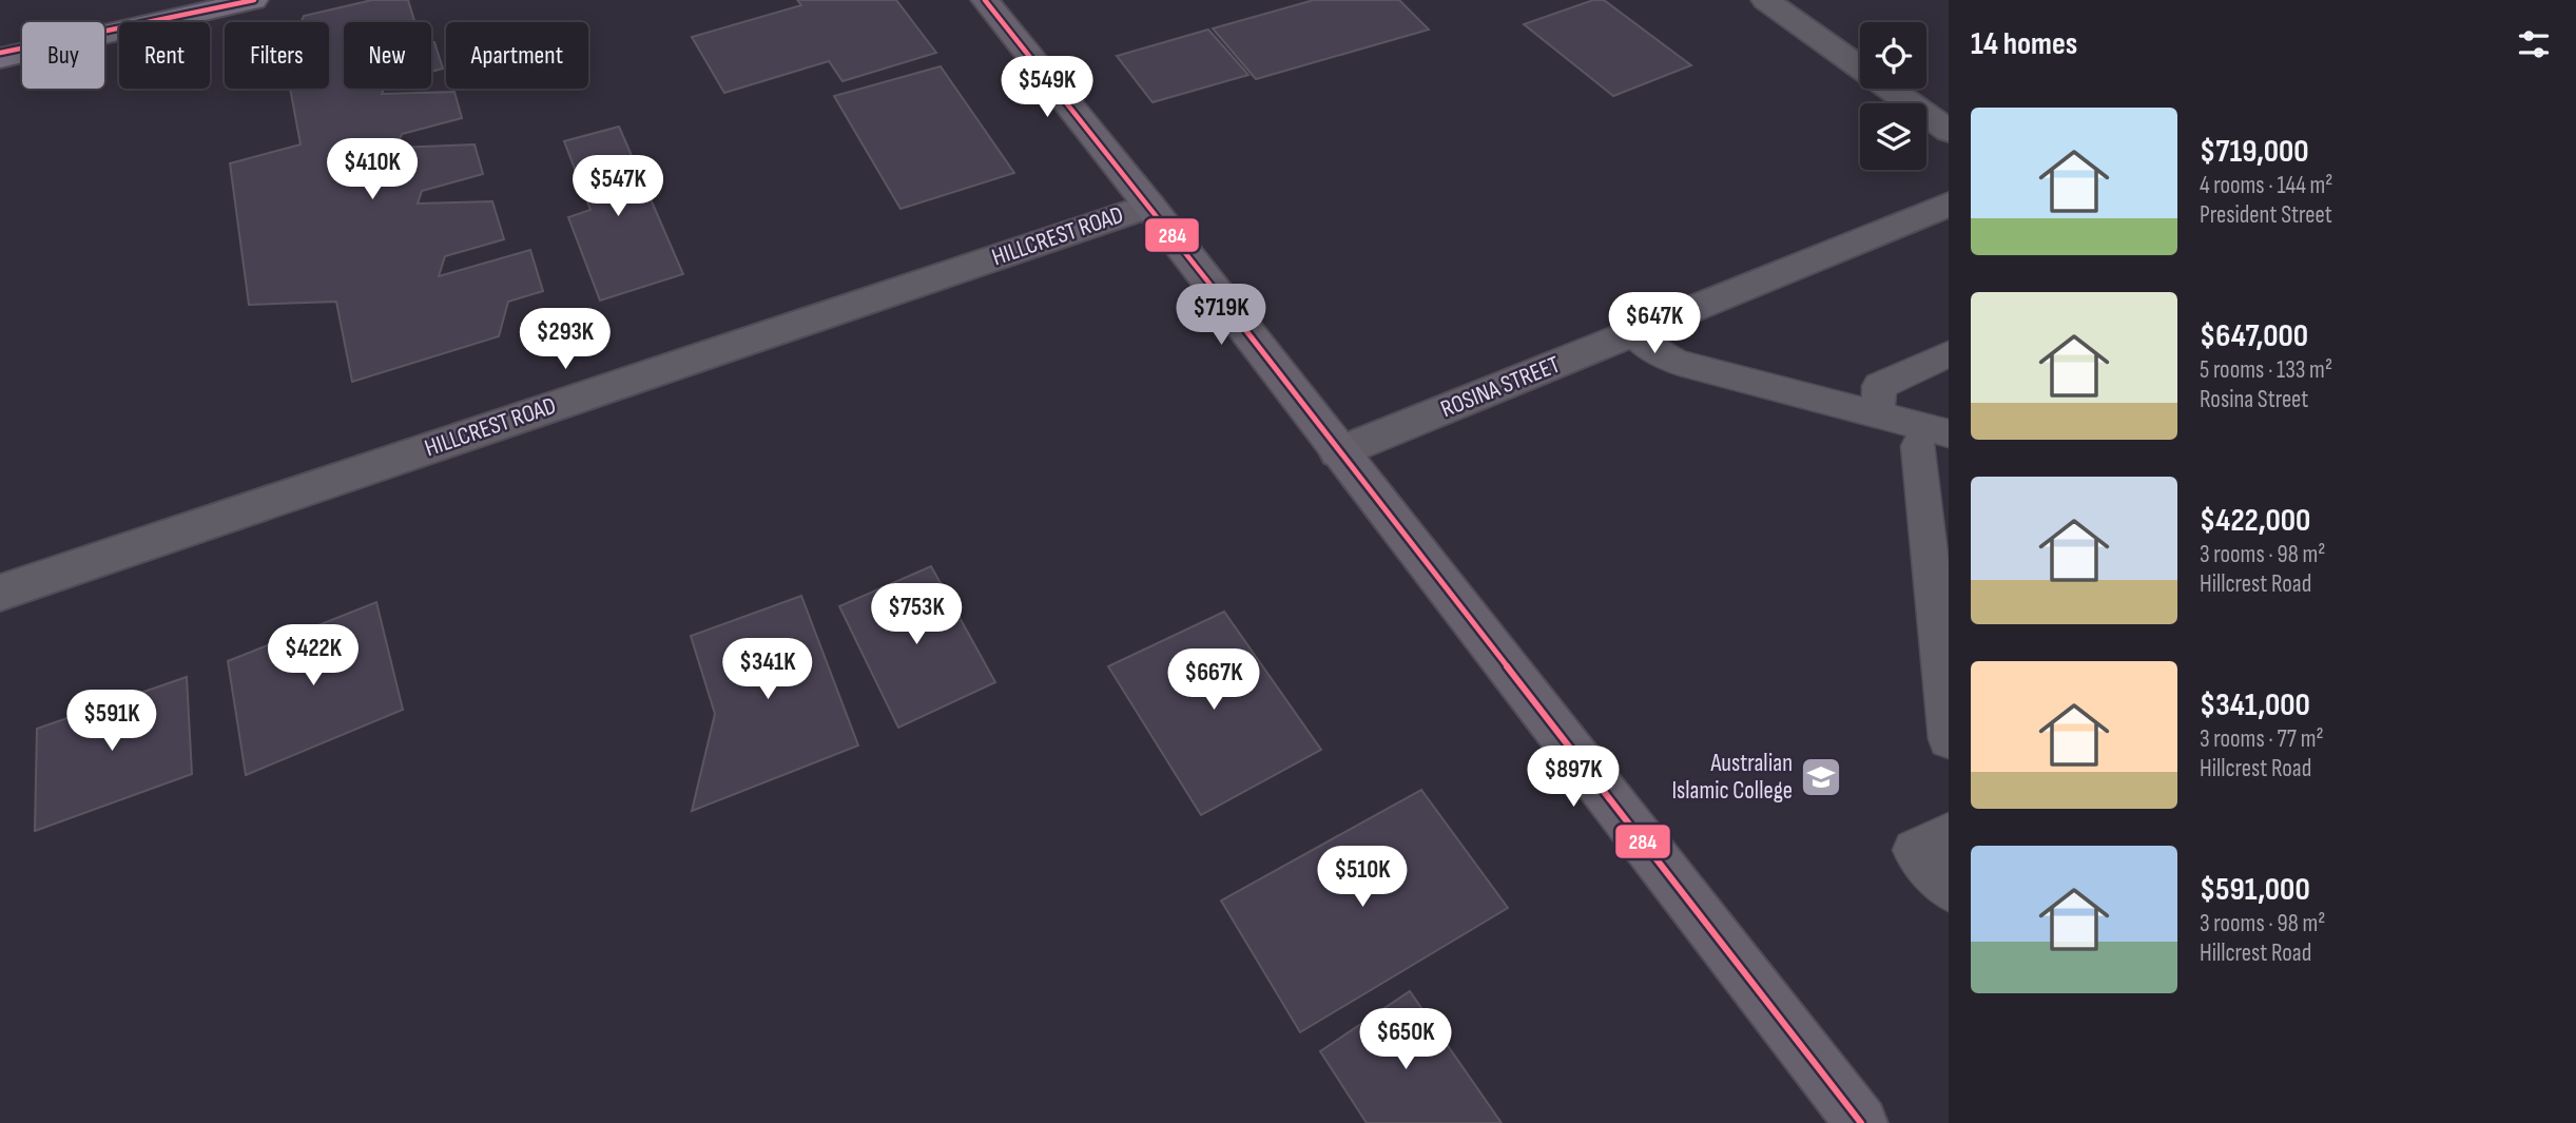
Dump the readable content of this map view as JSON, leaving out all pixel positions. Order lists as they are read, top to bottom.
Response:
{
  "streets": {
    "street": ["HILLCREST ROAD", "ROSINA STREET"]
  },
  "places": {
    "school or university": ["Australian Islamic College"]
  },
  "lines": ["transit line 284"],
  "page": {
    "heading": "14 homes",
    "chip": [
      "Buy",
      "Rent",
      "Filters",
      "New",
      "Apartment"
    ],
    "price": [
      "$549K",
      "$410K",
      "$547K",
      "$719K",
      "$647K",
      "$293K",
      "$753K",
      "$422K",
      "$341K",
      "$667K",
      "$591K",
      "$897K",
      "$510K",
      "$650K"
    ],
    "list": [
      {
        "name": "$719,000",
        "note": "4 rooms · 144 m² · President Street"
      },
      {
        "name": "$647,000",
        "note": "5 rooms · 133 m² · Rosina Street"
      },
      {
        "name": "$422,000",
        "note": "3 rooms · 98 m² · Hillcrest Road"
      },
      {
        "name": "$341,000",
        "note": "3 rooms · 77 m² · Hillcrest Road"
      },
      {
        "name": "$591,000",
        "note": "3 rooms · 98 m² · Hillcrest Road"
      }
    ]
  }
}
